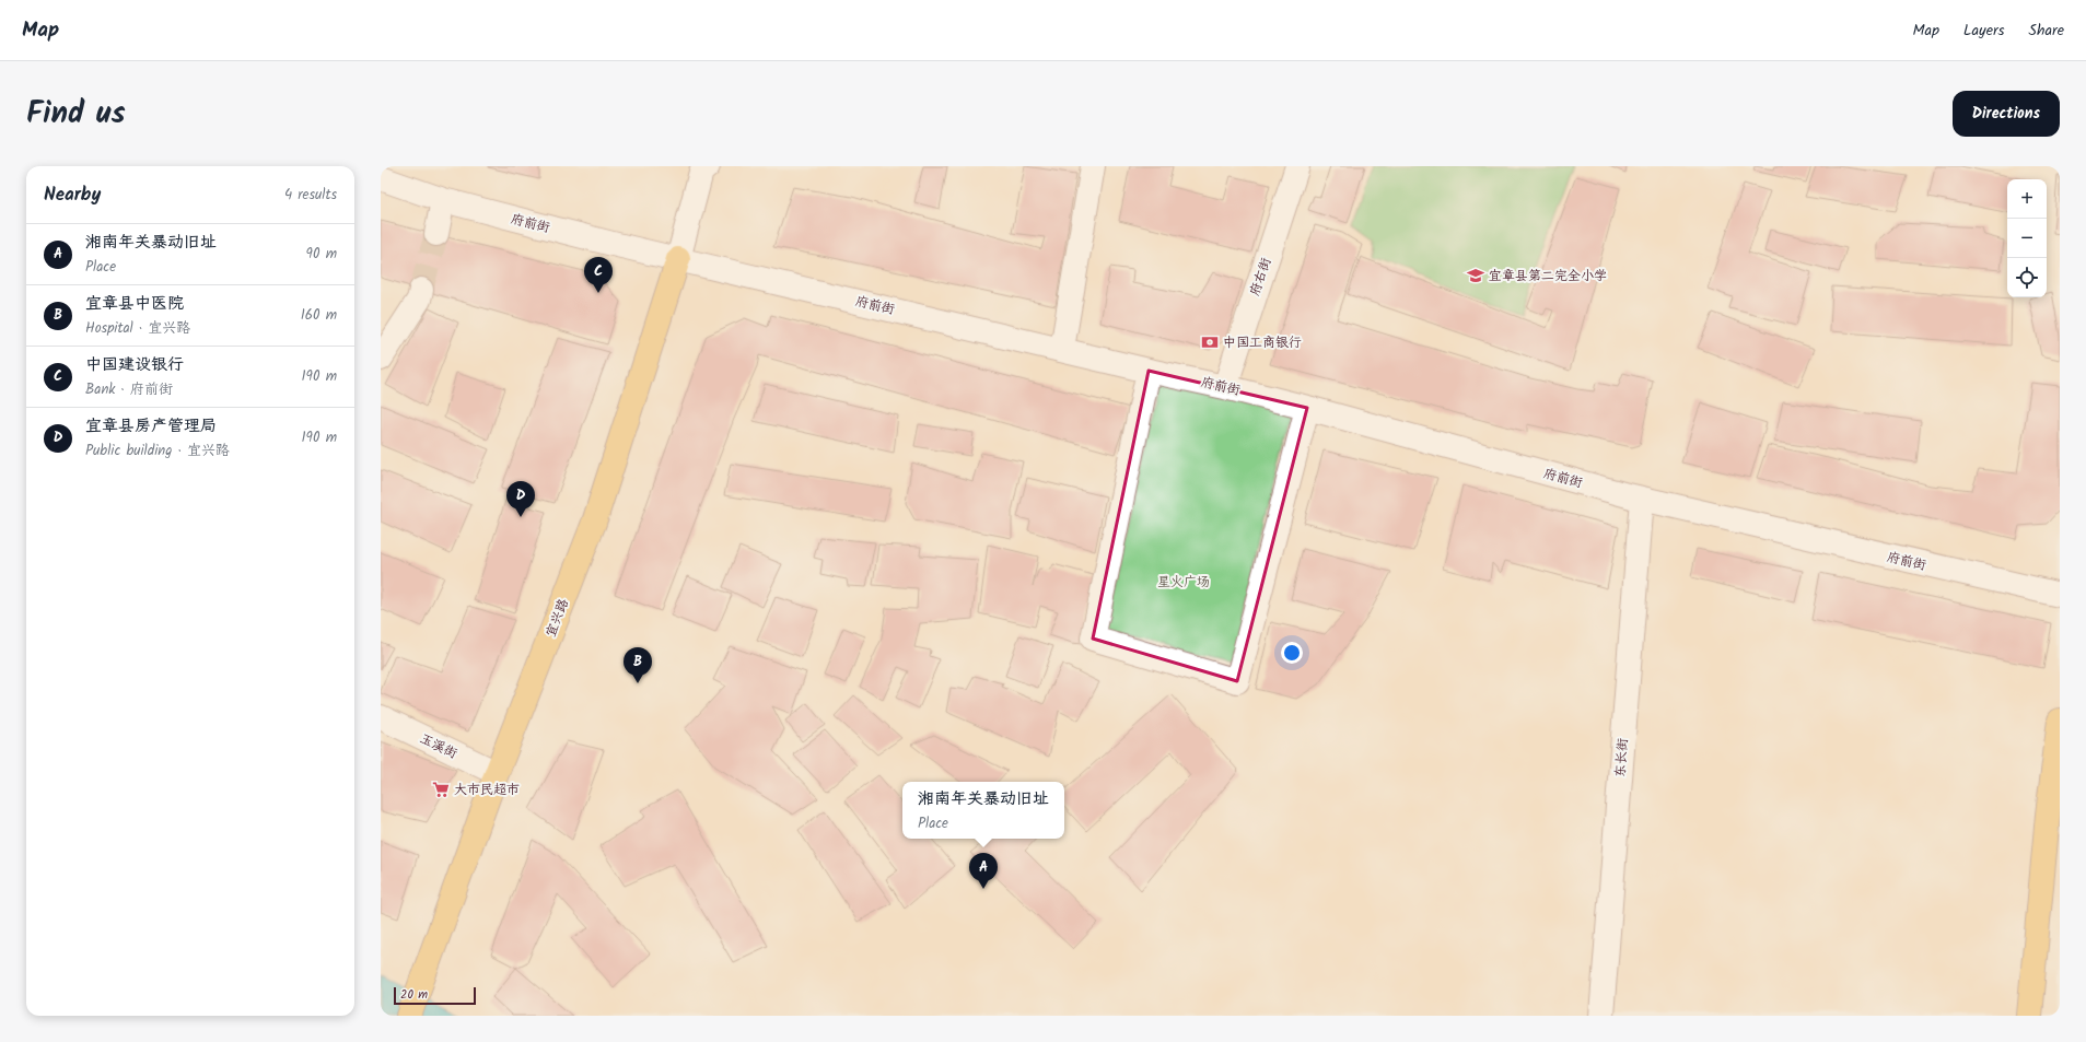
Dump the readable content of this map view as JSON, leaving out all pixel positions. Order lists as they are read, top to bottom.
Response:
{
  "streets": {
    "main road": ["宜兴路"],
    "street": [
      "府前街",
      "府右街",
      "玉溪街",
      "东长街"
    ]
  },
  "crossings": [
    ["府前街", "府右街"],
    ["府前街", "宜兴路"],
    ["府前街", "东长街"],
    ["宜兴路", "玉溪街"]
  ],
  "parks": ["星火广场"],
  "places": {
    "school or university": ["宜章县第二完全小学"],
    "bank": ["中国工商银行"],
    "supermarket": ["大市民超市"]
  },
  "scale_bar": "20 m",
  "page": {
    "header": "Map",
    "nav": ["Map", "Layers", "Share"],
    "title": "Find us",
    "buttons": "Directions",
    "heading": ["Nearby", "4 results"],
    "map_buttons": ["+", "−"],
    "list": [
      {
        "mark": "A",
        "name": "湘南年关暴动旧址",
        "note": "Place",
        "value": "90 m"
      },
      {
        "mark": "B",
        "name": "宜章县中医院",
        "note": "Hospital · 宜兴路",
        "value": "160 m"
      },
      {
        "mark": "C",
        "name": "中国建设银行",
        "note": "Bank · 府前街",
        "value": "190 m"
      },
      {
        "mark": "D",
        "name": "宜章县房产管理局",
        "note": "Public building · 宜兴路",
        "value": "190 m"
      }
    ],
    "pins": [
      "C",
      "D",
      "B",
      "A"
    ],
    "popup": ["湘南年关暴动旧址", "Place"],
    "scale": "20 m"
  }
}
